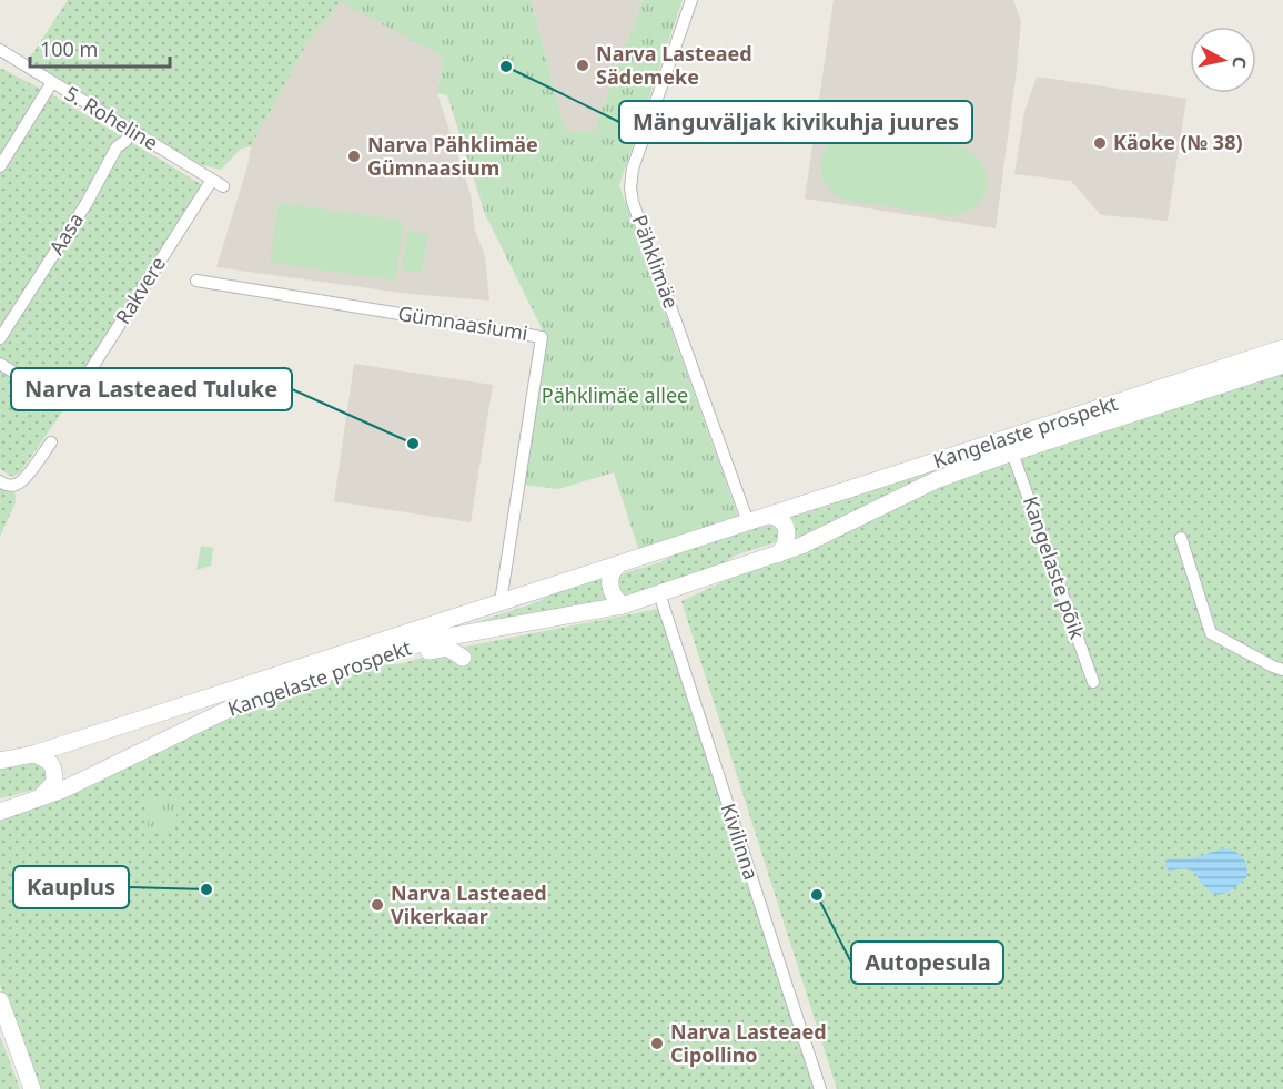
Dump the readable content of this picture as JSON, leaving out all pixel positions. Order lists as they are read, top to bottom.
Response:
{
  "streets": {
    "main road": ["Kangelaste prospekt"],
    "street": [
      "5. Roheline",
      "Aasa",
      "Pähklimäe",
      "Rakvere",
      "Gümnaasiumi",
      "Kangelaste põik",
      "Kivilinna"
    ]
  },
  "crossings": [
    ["5. Roheline", "Aasa"],
    ["5. Roheline", "Rakvere"],
    ["Pähklimäe", "Kangelaste prospekt"],
    ["Gümnaasiumi", "Kangelaste prospekt"],
    ["Kangelaste prospekt", "Kangelaste põik"],
    ["Kangelaste prospekt", "Kivilinna"]
  ],
  "parks": ["Pähklimäe allee"],
  "places": [
    "Narva Lasteaed Sädemeke",
    "Mänguväljak kivikuhja juures",
    "Käoke (№ 38)",
    "Narva Pähklimäe Gümnaasium",
    "Narva Lasteaed Tuluke",
    "Kauplus",
    "Autopesula",
    "Narva Lasteaed Vikerkaar",
    "Narva Lasteaed Cipollino"
  ],
  "scale_bar": "100 m",
  "north": "right"
}
